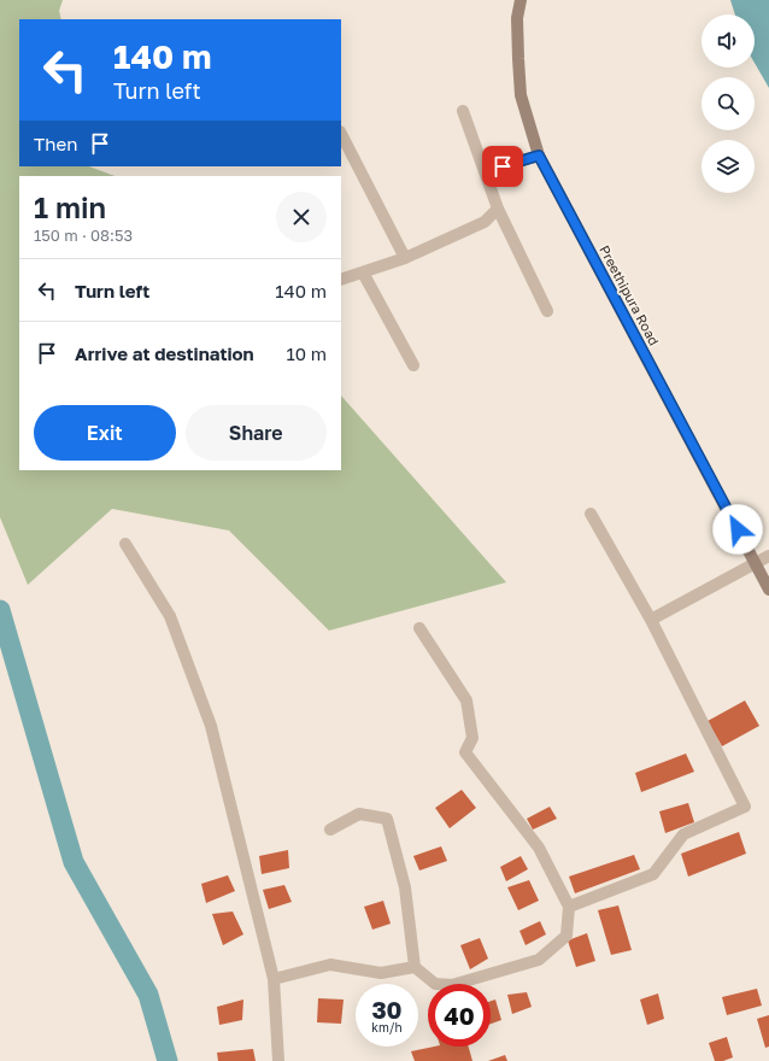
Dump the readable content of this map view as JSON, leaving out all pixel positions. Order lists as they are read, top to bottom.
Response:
{
  "streets": {
    "street": ["Preethipura Road"]
  },
  "page": {
    "turn": ["140 m", "Turn left"],
    "then": "Then",
    "heading": ["1 min", "150 m · 08:53"],
    "list": [
      {
        "name": "Turn left",
        "value": "140 m"
      },
      {
        "name": "Arrive at destination",
        "value": "10 m"
      }
    ],
    "buttons": ["Exit", "Share"],
    "speed": "30 km/h",
    "limit": "40"
  }
}
